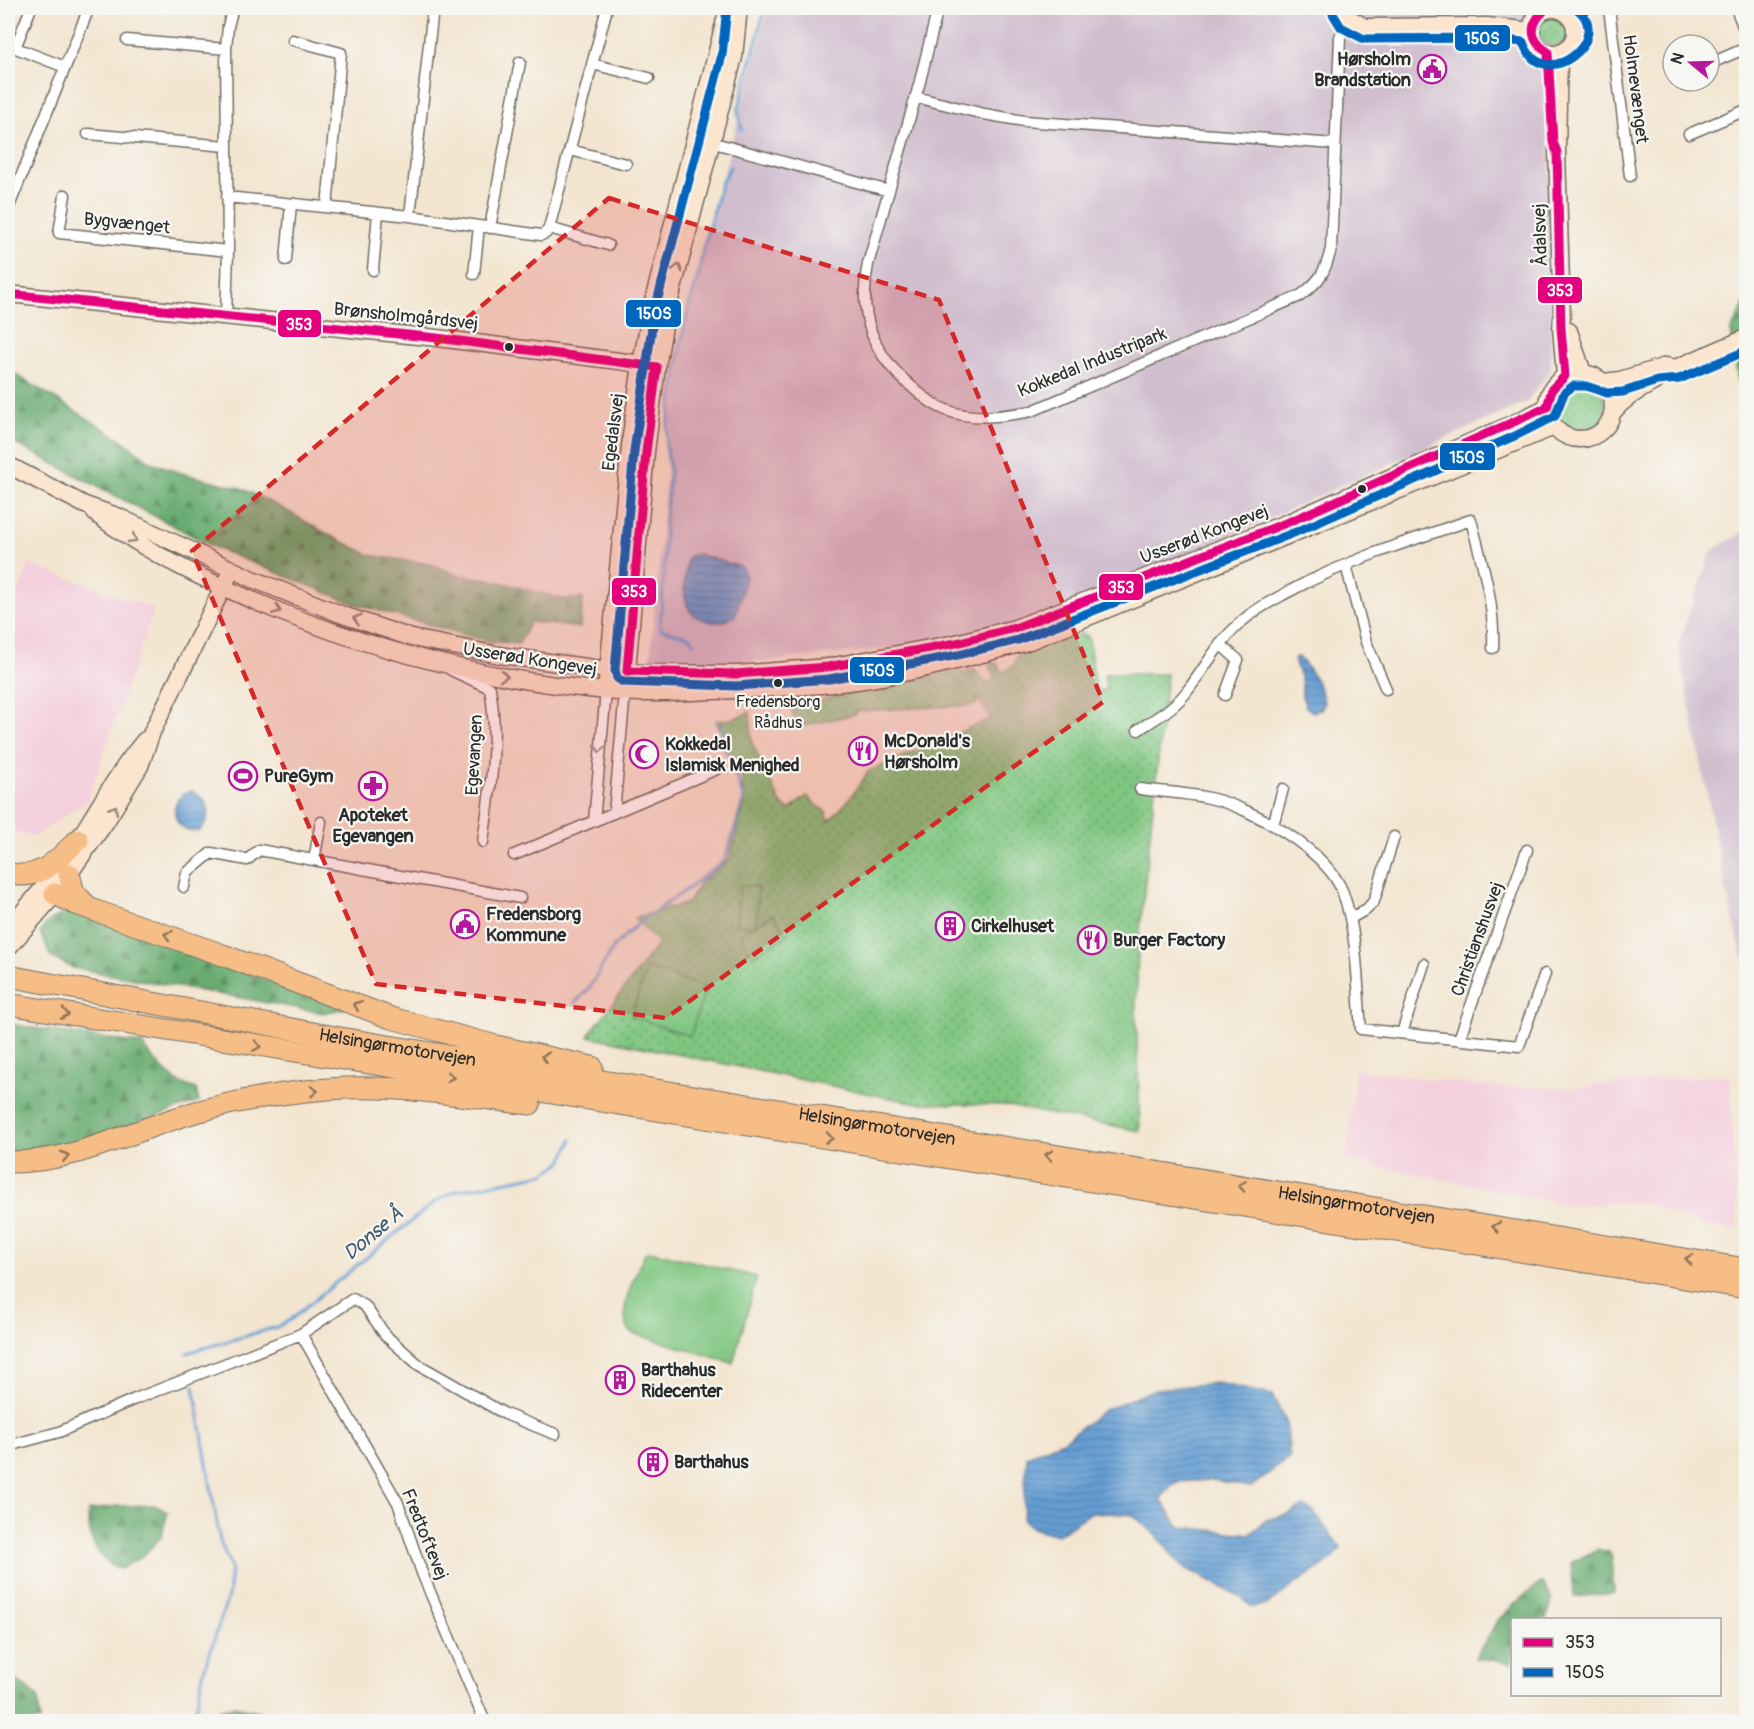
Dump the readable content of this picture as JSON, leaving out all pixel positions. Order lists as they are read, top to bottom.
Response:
{
  "streets": {
    "highway": ["Helsingørmotorvejen"],
    "main road": [
      "Ådalsvej",
      "Brønsholmgårdsvej",
      "Kokkedal Industripark",
      "Egedalsvej",
      "Usserød Kongevej"
    ],
    "street": [
      "Holmevænget",
      "Bygvænget",
      "Egevangen",
      "Christianshusvej",
      "Fredtoftevej"
    ]
  },
  "crossings": [
    ["Ådalsvej", "Kokkedal Industripark"],
    ["Ådalsvej", "Usserød Kongevej"],
    ["Brønsholmgårdsvej", "Egedalsvej"],
    ["Egedalsvej", "Usserød Kongevej"],
    ["Usserød Kongevej", "Egevangen"]
  ],
  "water": ["Donse Å"],
  "places": {
    "public building": ["Hørsholm Brandstation", "Fredensborg Kommune"],
    "other": ["Fredensborg Rådhus"],
    "restaurant": ["McDonald's Hørsholm", "Burger Factory"],
    "mosque": ["Kokkedal Islamisk Menighed"],
    "sports": ["PureGym"],
    "pharmacy": ["Apoteket Egevangen"],
    "building": ["Cirkelhuset", "Barthahus Ridecenter", "Barthahus"]
  },
  "lines": ["transit line 353", "transit line 150S"],
  "legend": ["353", "150S"],
  "north": "left"
}
